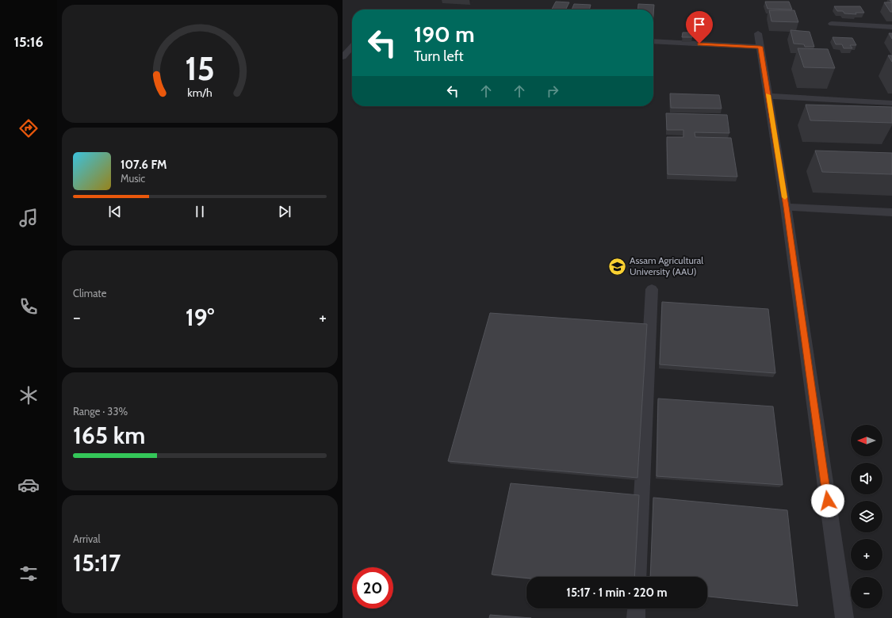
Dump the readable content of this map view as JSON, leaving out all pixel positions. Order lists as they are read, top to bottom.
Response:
{
  "places": {
    "school or university": ["Assam Agricultural University (AAU)"]
  },
  "north": "left",
  "page": {
    "tabs": "15:16",
    "turn": ["190 m", "Turn left"],
    "song": ["107.6 FM", "Music"],
    "tile": [
      "Climate",
      ["Range · 33%", "165 km"],
      ["Arrival", "15:17"]
    ],
    "heat": ["−", "19°", "+"],
    "map_buttons": ["+", "−"],
    "limit": "20",
    "trip": "15:17 · 1 min · 220 m",
    "gauge": ["15", "km/h"]
  }
}
